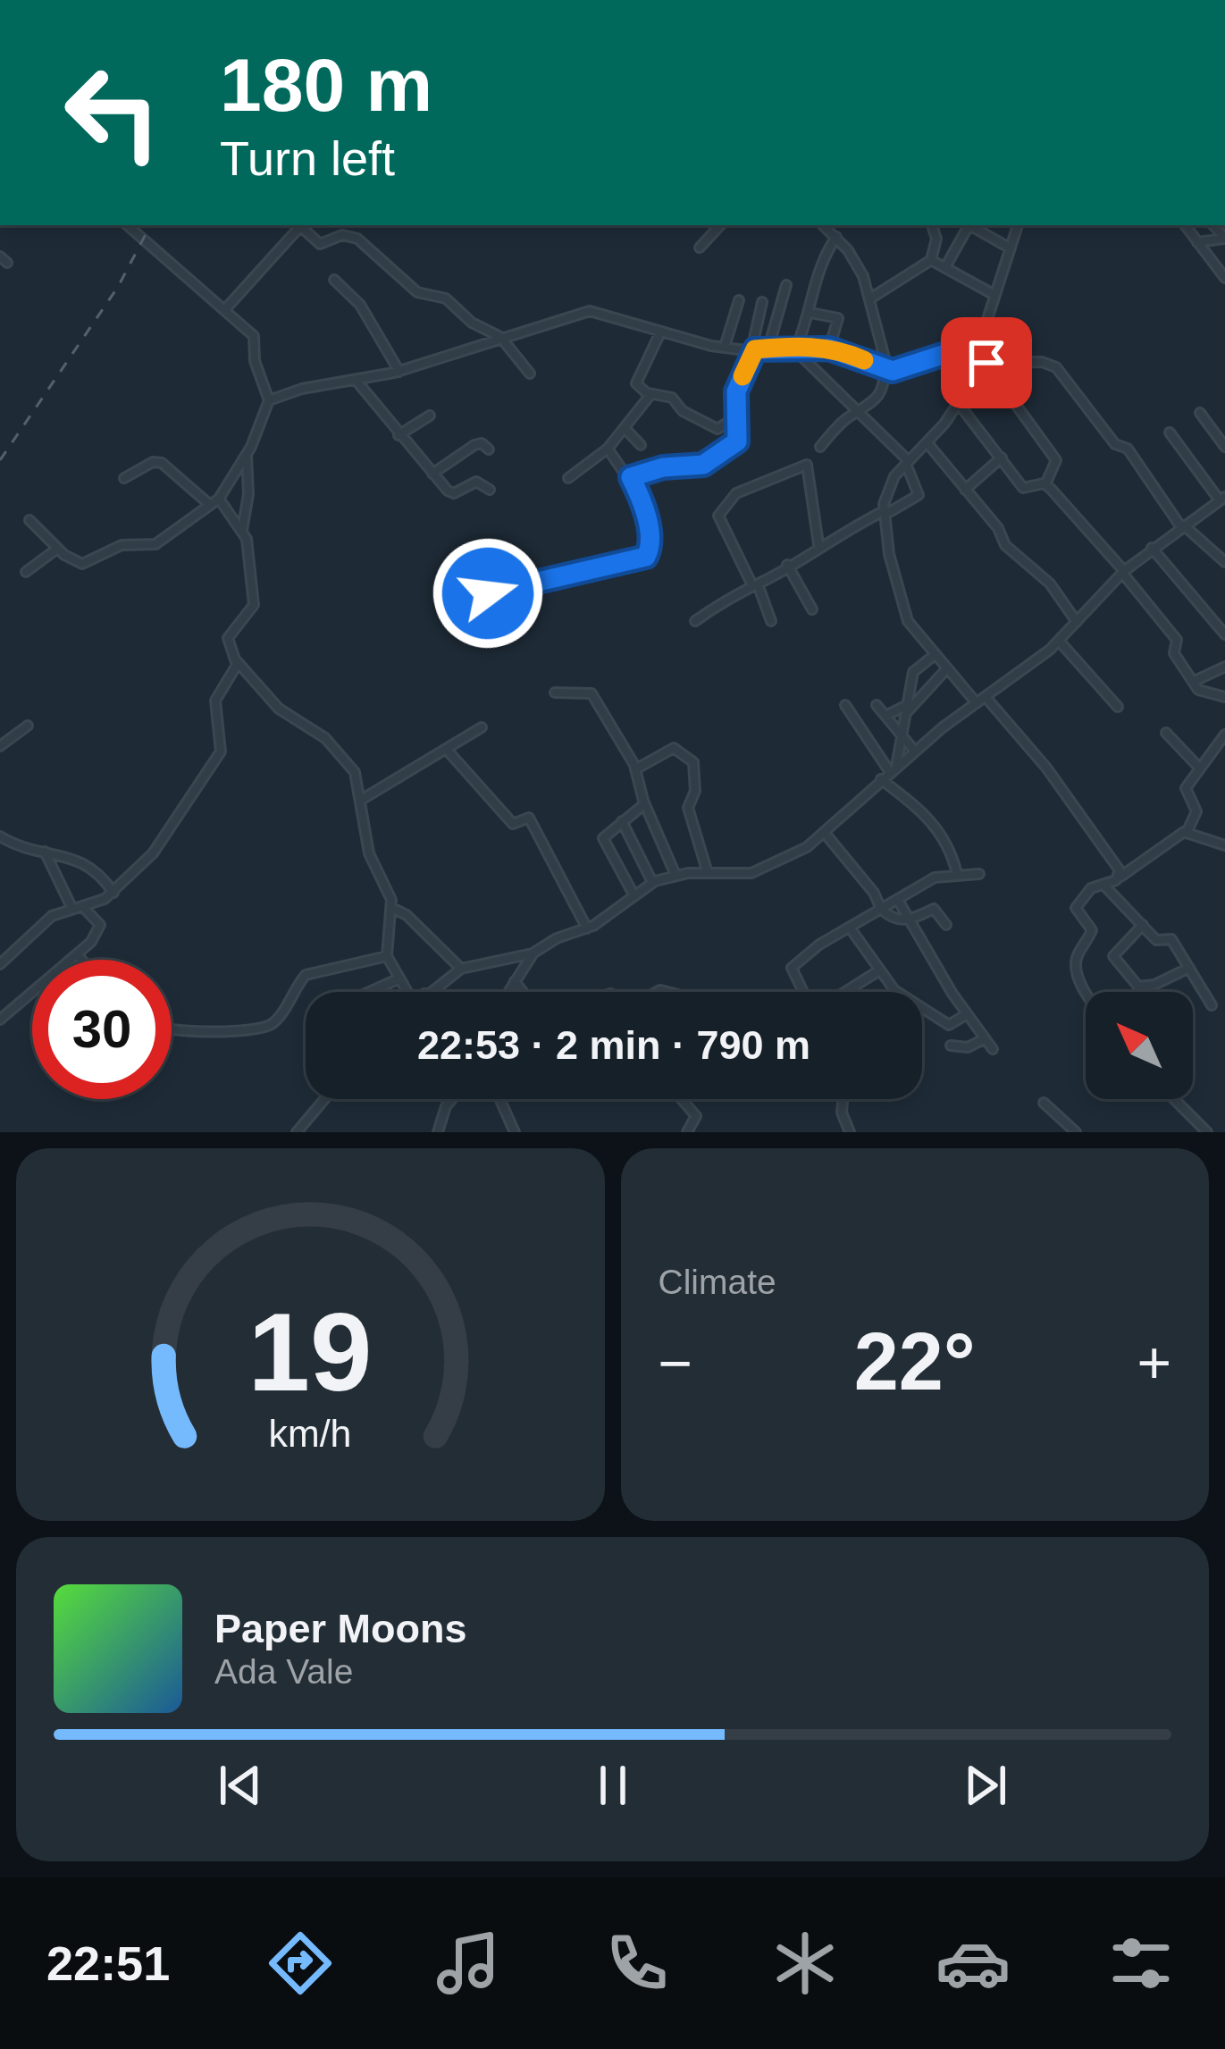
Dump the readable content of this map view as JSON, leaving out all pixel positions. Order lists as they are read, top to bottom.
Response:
{
  "north": "top left",
  "page": {
    "turn": ["180 m", "Turn left"],
    "limit": "30",
    "trip": "22:53 · 2 min · 790 m",
    "tile": "Climate",
    "heat": ["−", "22°", "+"],
    "song": ["Paper Moons", "Ada Vale"],
    "tabs": "22:51",
    "gauge": ["19", "km/h"]
  }
}
